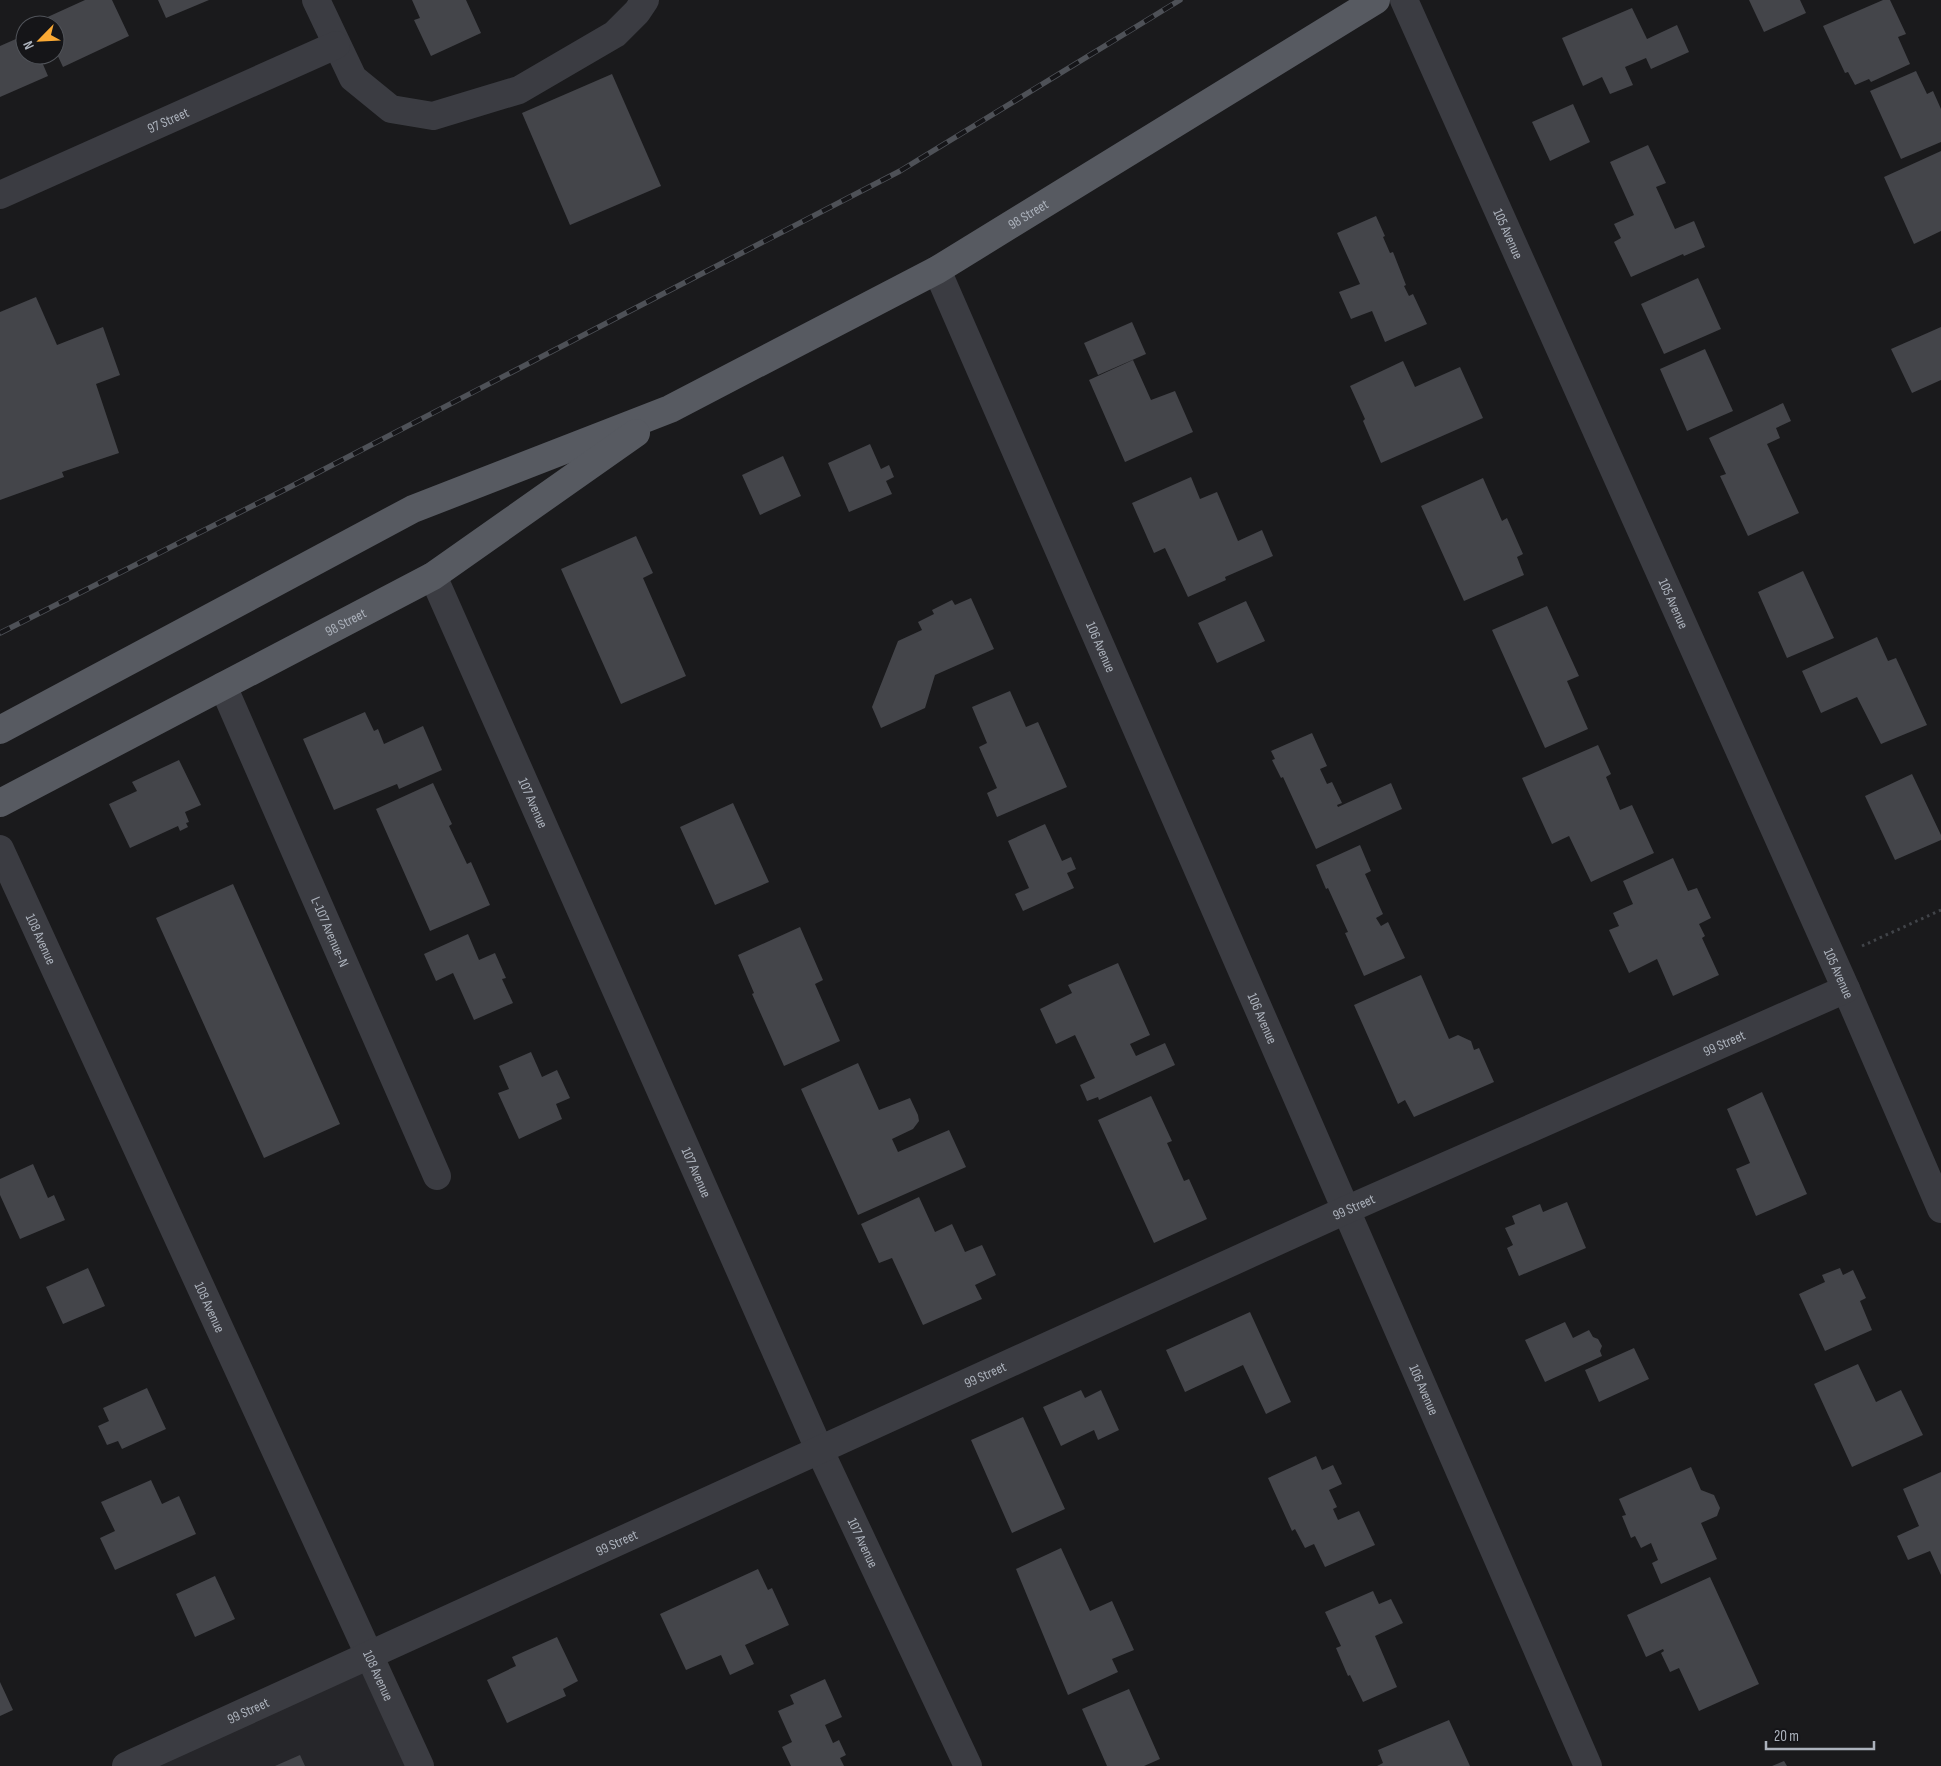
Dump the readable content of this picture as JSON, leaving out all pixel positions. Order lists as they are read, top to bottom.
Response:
{
  "streets": {
    "main road": ["98 Street"],
    "street": [
      "97 Street",
      "105 Avenue",
      "106 Avenue",
      "107 Avenue",
      "L-107 Avenue-N",
      "108 Avenue",
      "99 Street"
    ]
  },
  "crossings": [
    ["98 Street", "106 Avenue"],
    ["98 Street", "107 Avenue"],
    ["98 Street", "L-107 Avenue-N"],
    ["105 Avenue", "99 Street"],
    ["106 Avenue", "99 Street"],
    ["107 Avenue", "99 Street"],
    ["108 Avenue", "99 Street"]
  ],
  "scale_bar": "20 m",
  "north": "bottom left"
}
